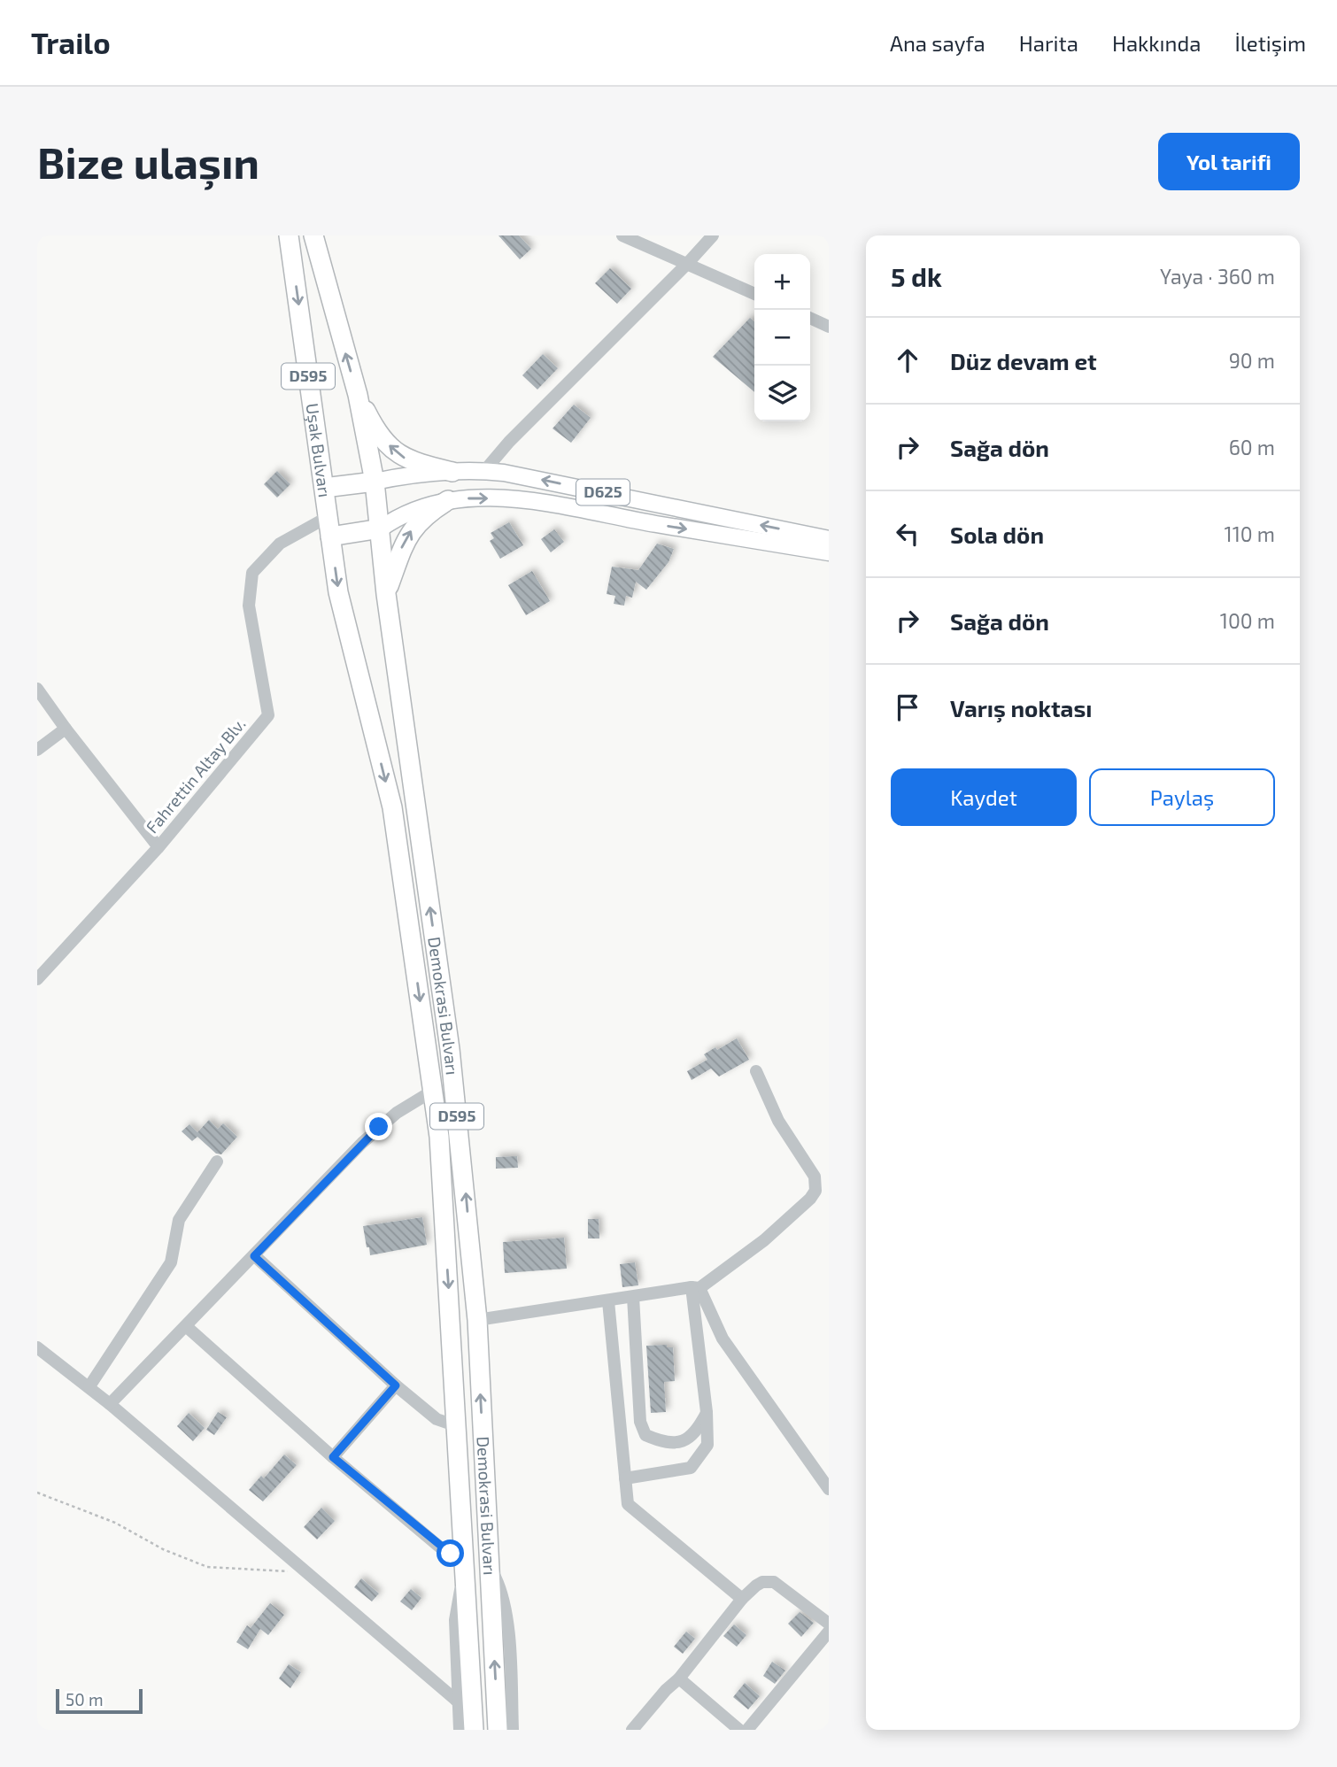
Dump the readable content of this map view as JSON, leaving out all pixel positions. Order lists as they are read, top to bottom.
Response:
{
  "streets": {
    "highway": ["D595", "Uşak Bulvarı", "Demokrasi Bulvarı"],
    "main road": ["D625"],
    "street": ["Fahrettin Altay Blv."]
  },
  "crossings": [
    ["D595", "D625"],
    ["D595", "Demokrasi Bulvarı"],
    ["Uşak Bulvarı", "Fahrettin Altay Blv."],
    ["Uşak Bulvarı", "Demokrasi Bulvarı"],
    ["D625", "Demokrasi Bulvarı"],
    ["Fahrettin Altay Blv.", "Demokrasi Bulvarı"]
  ],
  "scale_bar": "50 m",
  "page": {
    "header": "Trailo",
    "nav": [
      "Ana sayfa",
      "Harita",
      "Hakkında",
      "İletişim"
    ],
    "buttons": [
      "Yol tarifi",
      ["Kaydet", "Paylaş"]
    ],
    "title": "Bize ulaşın",
    "heading": ["5 dk", "Yaya · 360 m"],
    "map_buttons": ["+", "−"],
    "list": [
      ["Düz devam et", "90 m"],
      ["Sağa dön", "60 m"],
      ["Sola dön", "110 m"],
      ["Sağa dön", "100 m"],
      "Varış noktası"
    ],
    "scale": "50 m"
  }
}
